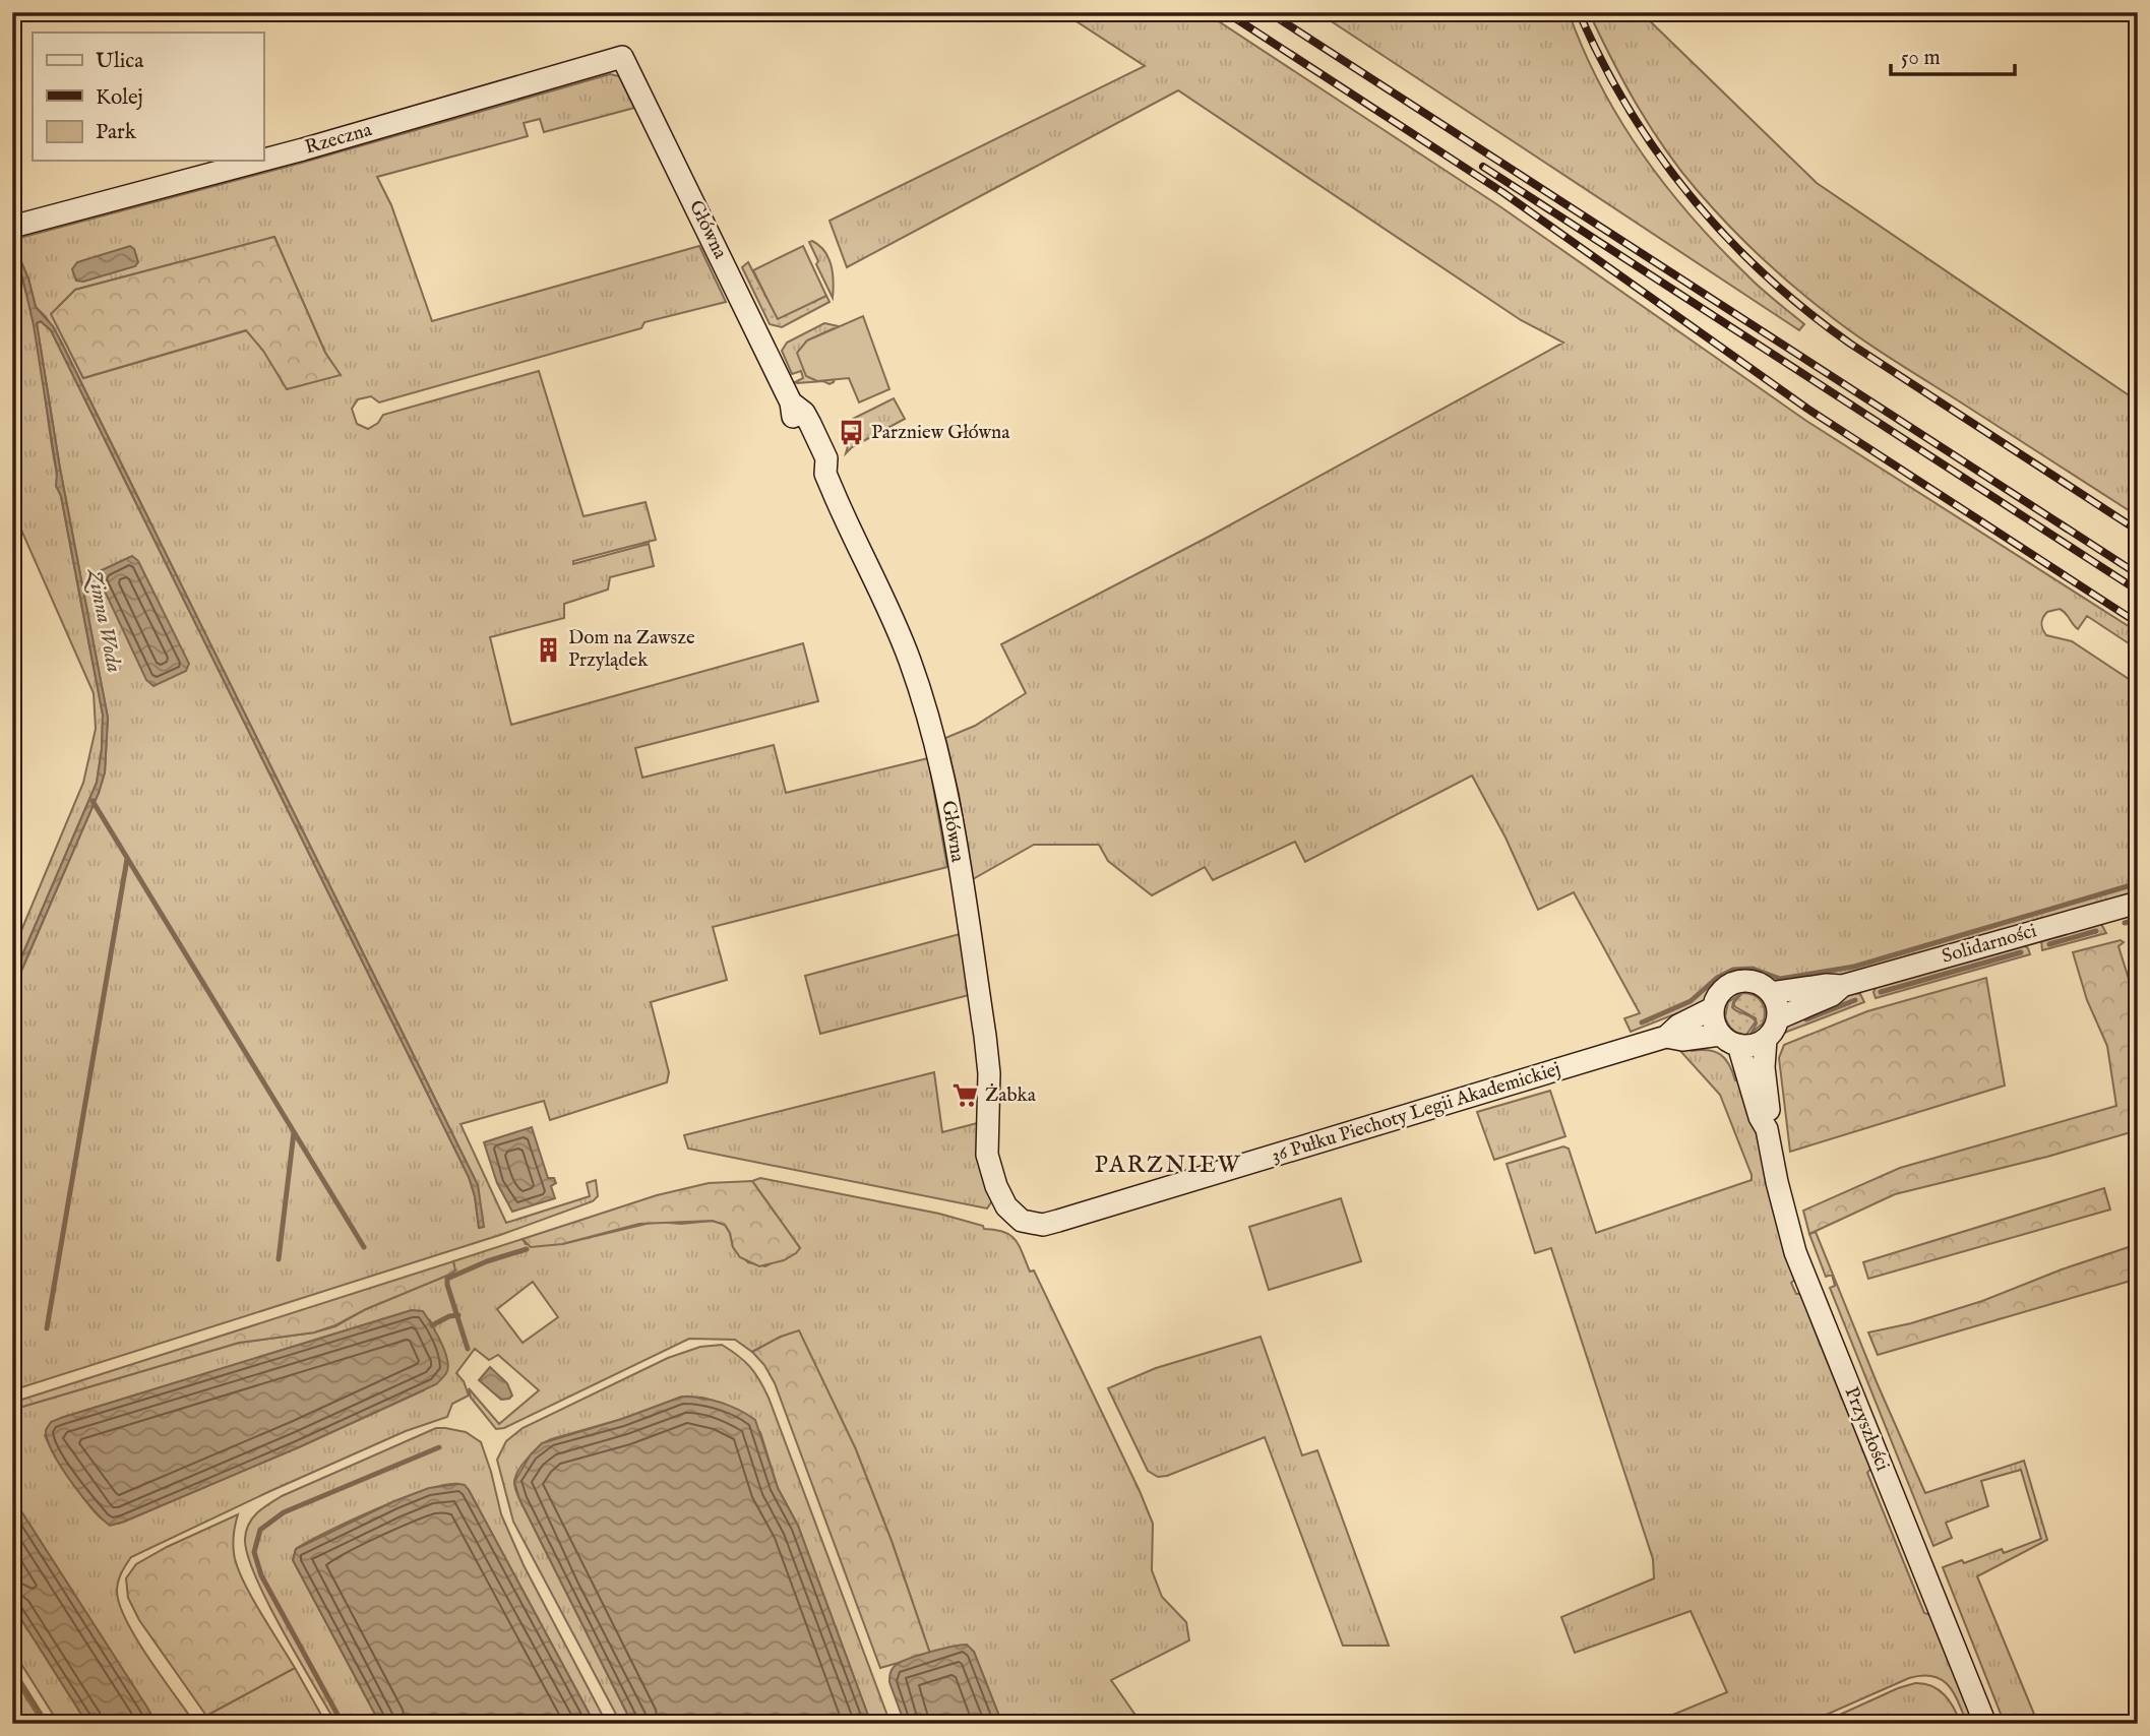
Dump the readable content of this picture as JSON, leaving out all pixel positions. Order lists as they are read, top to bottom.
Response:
{
  "streets": {
    "street": [
      "Rzeczna",
      "Główna",
      "Solidarności",
      "36 Pułku Piechoty Legii Akademickiej",
      "Przyszłości"
    ]
  },
  "crossings": [
    ["Rzeczna", "Główna"],
    ["Główna", "36 Pułku Piechoty Legii Akademickiej"],
    ["Solidarności", "36 Pułku Piechoty Legii Akademickiej"],
    ["Solidarności", "Przyszłości"],
    ["36 Pułku Piechoty Legii Akademickiej", "Przyszłości"]
  ],
  "districts": ["PARZNIEW"],
  "water": ["Zimna Woda"],
  "places": {
    "bus stop": ["Parzniew Główna"],
    "building": ["Dom na Zawsze Przylądek"],
    "supermarket": ["Żabka"]
  },
  "legend": ["Ulica", "Kolej", "Park"],
  "scale_bar": "50 m"
}
